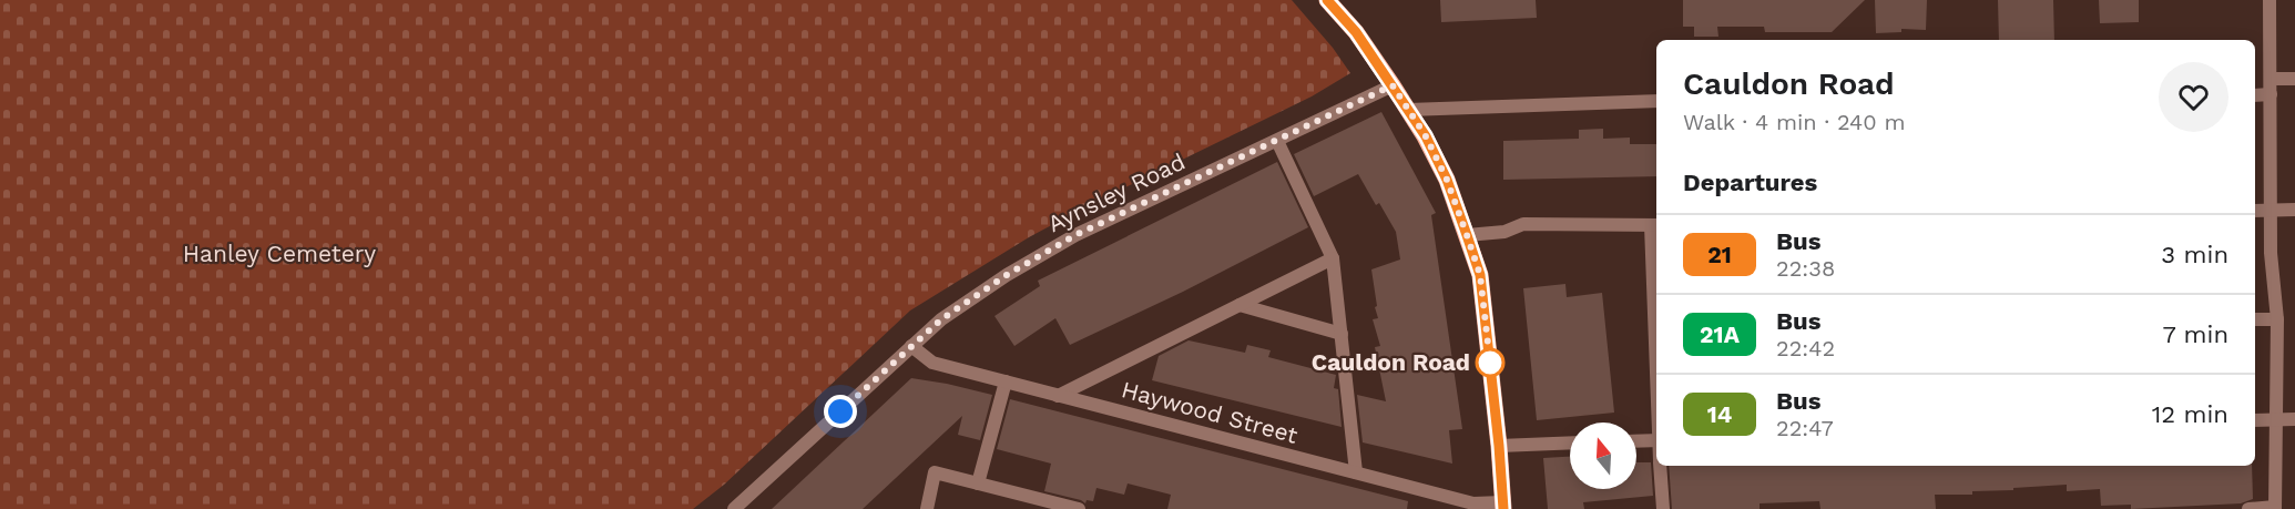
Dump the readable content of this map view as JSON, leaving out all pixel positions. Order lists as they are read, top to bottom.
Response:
{
  "streets": {
    "street": ["Aynsley Road", "Haywood Street"]
  },
  "crossings": [
    ["Aynsley Road", "Haywood Street"]
  ],
  "parks": ["Hanley Cemetery"],
  "places": ["Cauldon Road"],
  "lines": ["bus line 21"],
  "north": "top",
  "page": {
    "heading": [
      ["Cauldon Road", "Walk · 4 min · 240 m"],
      "Departures"
    ],
    "list": [
      {
        "mark": "21",
        "name": "Bus",
        "note": "22:38",
        "value": "3 min"
      },
      {
        "mark": "21A",
        "name": "Bus",
        "note": "22:42",
        "value": "7 min"
      },
      {
        "mark": "14",
        "name": "Bus",
        "note": "22:47",
        "value": "12 min"
      }
    ]
  }
}
